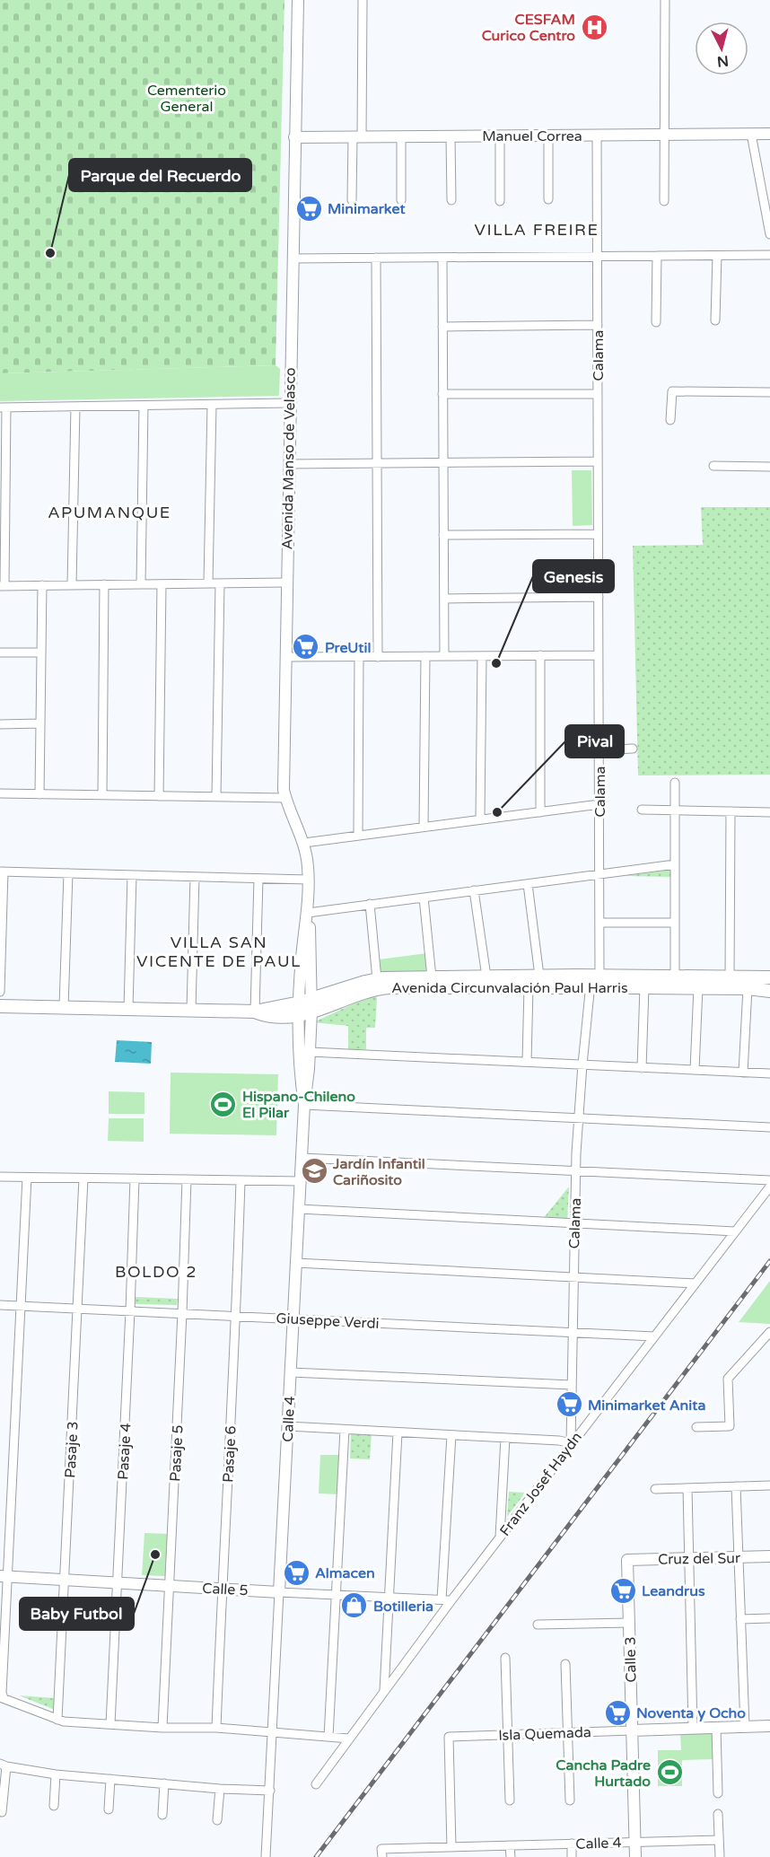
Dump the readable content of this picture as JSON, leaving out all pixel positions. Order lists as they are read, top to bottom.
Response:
{
  "streets": {
    "main road": ["Avenida Circunvalación Paul Harris"],
    "street": [
      "Manuel Correa",
      "Calama",
      "Avenida Manso de Velasco",
      "Giuseppe Verdi",
      "Calle 4",
      "Pasaje 3",
      "Pasaje 4",
      "Pasaje 5",
      "Pasaje 6",
      "Franz Josef Haydn",
      "Cruz del Sur",
      "Calle 5",
      "Calle 3",
      "Isla Quemada"
    ]
  },
  "crossings": [
    ["Manuel Correa", "Calama"],
    ["Manuel Correa", "Avenida Manso de Velasco"],
    ["Calama", "Avenida Circunvalación Paul Harris"],
    ["Calama", "Giuseppe Verdi"],
    ["Calama", "Franz Josef Haydn"],
    ["Avenida Manso de Velasco", "Avenida Circunvalación Paul Harris"],
    ["Avenida Manso de Velasco", "Calle 4"],
    ["Avenida Circunvalación Paul Harris", "Calle 4"],
    ["Giuseppe Verdi", "Calle 4"],
    ["Giuseppe Verdi", "Pasaje 3"],
    ["Giuseppe Verdi", "Pasaje 4"],
    ["Giuseppe Verdi", "Pasaje 5"],
    ["Giuseppe Verdi", "Pasaje 6"],
    ["Giuseppe Verdi", "Franz Josef Haydn"],
    ["Calle 4", "Calle 5"],
    ["Calle 4", "Calle 3"],
    ["Calle 4", "Isla Quemada"],
    ["Pasaje 3", "Calle 5"],
    ["Pasaje 4", "Calle 5"],
    ["Pasaje 5", "Calle 5"],
    ["Pasaje 6", "Calle 5"],
    ["Franz Josef Haydn", "Calle 5"],
    ["Cruz del Sur", "Calle 3"],
    ["Calle 3", "Isla Quemada"]
  ],
  "districts": [
    "VILLA FREIRE",
    "APUMANQUE",
    "VILLA SAN VICENTE DE PAUL",
    "BOLDO 2"
  ],
  "parks": ["Cementerio General"],
  "places": {
    "hospital": ["CESFAM Curico Centro"],
    "supermarket": [
      "Minimarket",
      "PreUtil",
      "Minimarket Anita",
      "Almacen",
      "Leandrus",
      "Noventa y Ocho"
    ],
    "other": [
      "Parque del Recuerdo",
      "Genesis",
      "Pival",
      "Baby Futbol"
    ],
    "sports": ["Hispano-Chileno El Pilar", "Cancha Padre Hurtado"],
    "school or university": ["Jardín Infantil Cariñosito"],
    "shop": ["Botilleria"]
  },
  "north": "bottom"
}
